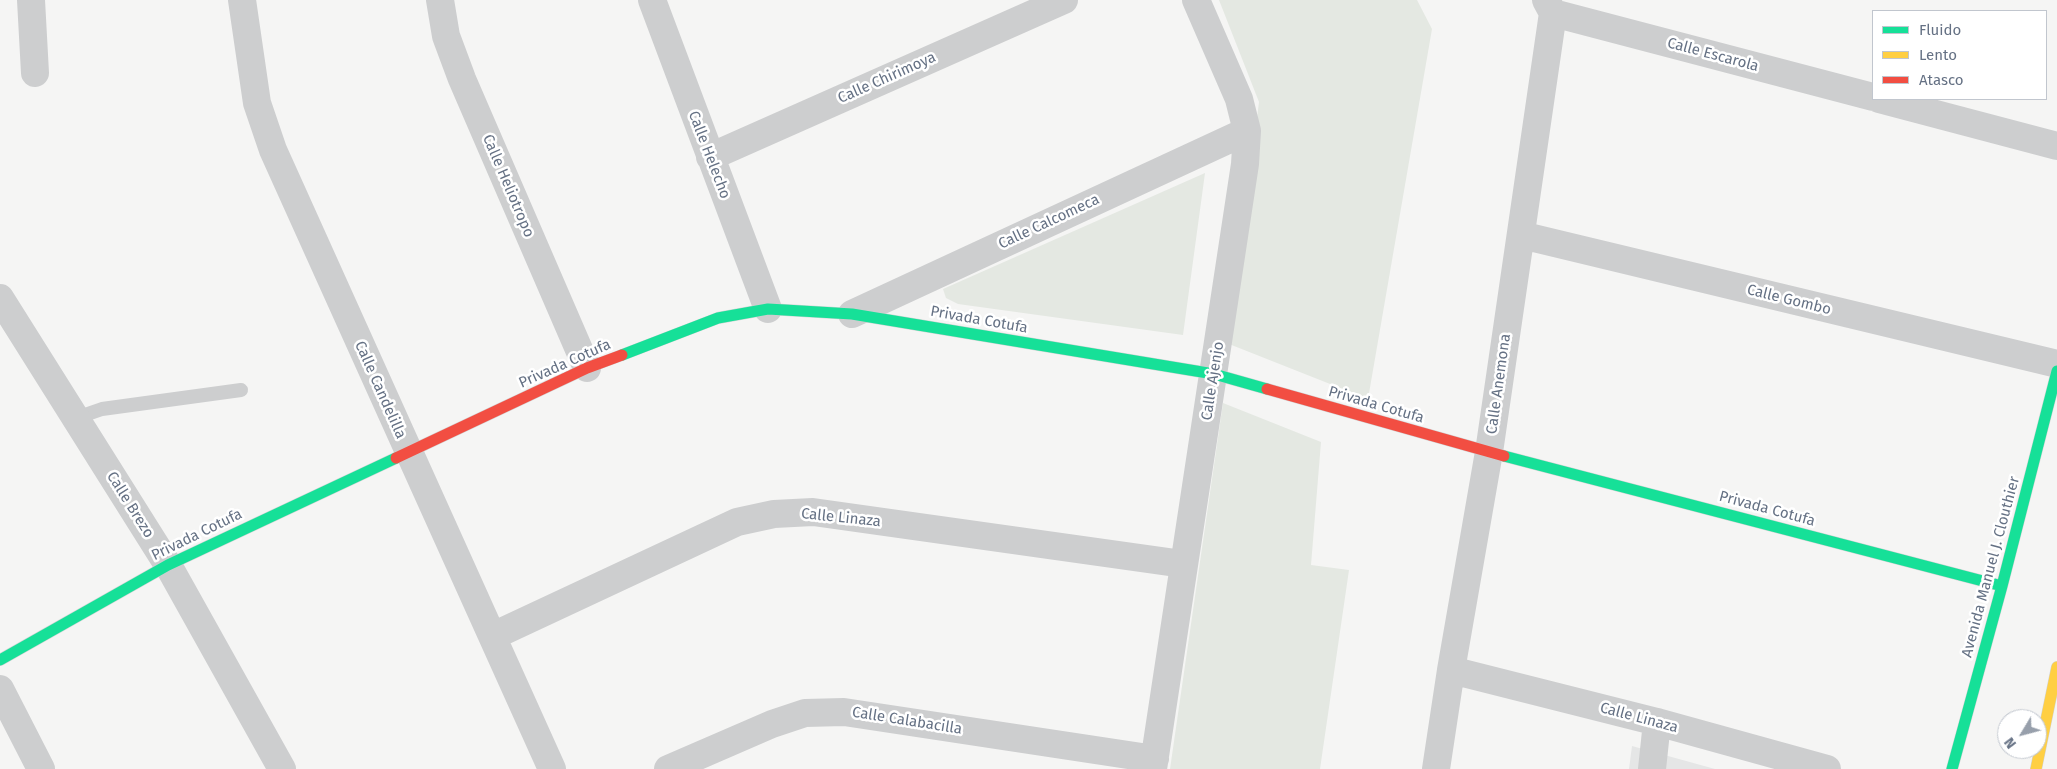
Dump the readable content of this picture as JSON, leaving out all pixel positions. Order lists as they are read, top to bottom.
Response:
{
  "streets": {
    "street": [
      "Calle Escarola",
      "Calle Chirimoya",
      "Calle Helecho",
      "Calle Heliotropo",
      "Calle Calcomeca",
      "Calle Gombo",
      "Privada Cotufa",
      "Calle Ajenjo",
      "Calle Anemona",
      "Calle Candelilla",
      "Calle Brezo",
      "Calle Linaza",
      "Avenida Manuel J. Clouthier",
      "Calle Calabacilla"
    ]
  },
  "crossings": [
    ["Calle Escarola", "Calle Anemona"],
    ["Calle Chirimoya", "Calle Helecho"],
    ["Calle Helecho", "Privada Cotufa"],
    ["Calle Heliotropo", "Privada Cotufa"],
    ["Calle Calcomeca", "Privada Cotufa"],
    ["Calle Calcomeca", "Calle Ajenjo"],
    ["Calle Gombo", "Calle Anemona"],
    ["Privada Cotufa", "Calle Ajenjo"],
    ["Privada Cotufa", "Calle Anemona"],
    ["Privada Cotufa", "Calle Candelilla"],
    ["Privada Cotufa", "Calle Brezo"],
    ["Privada Cotufa", "Avenida Manuel J. Clouthier"],
    ["Calle Ajenjo", "Calle Linaza"],
    ["Calle Ajenjo", "Calle Calabacilla"],
    ["Calle Anemona", "Calle Linaza"],
    ["Calle Candelilla", "Calle Linaza"]
  ],
  "legend": ["Fluido", "Lento", "Atasco"],
  "north": "bottom left"
}
